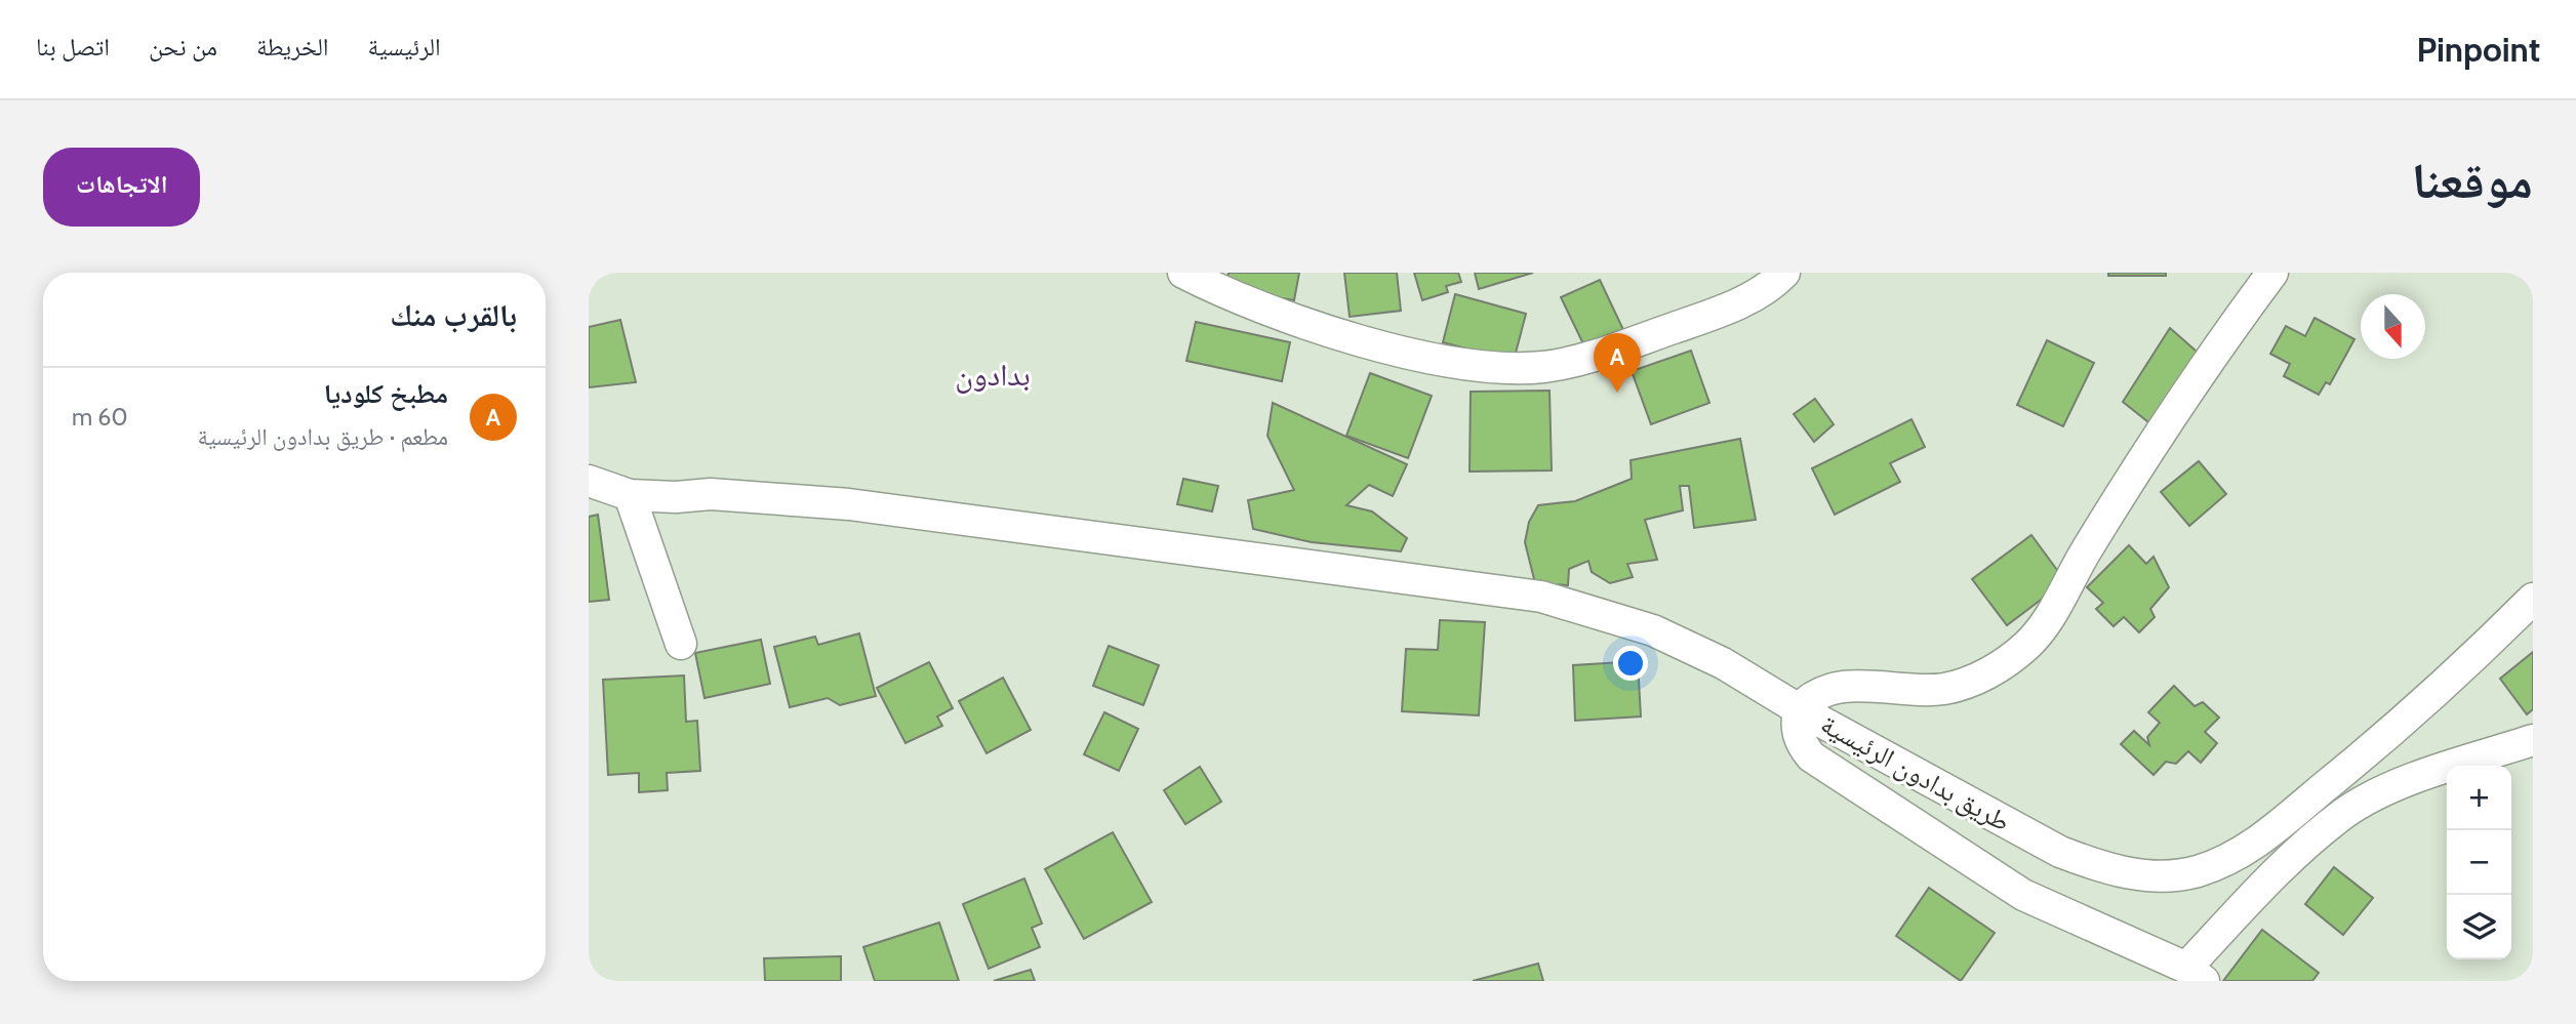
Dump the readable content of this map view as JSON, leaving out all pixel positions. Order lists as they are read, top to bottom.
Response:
{
  "streets": {
    "street": ["طريق بدادون الرئيسية"]
  },
  "districts": ["بدادون"],
  "north": "bottom",
  "page": {
    "header": "Pinpoint",
    "nav": [
      "الرئيسية",
      "الخريطة",
      "من نحن",
      "اتصل بنا"
    ],
    "title": "موقعنا",
    "buttons": "الاتجاهات",
    "heading": "بالقرب منك",
    "pins": "A",
    "list": [
      {
        "mark": "A",
        "name": "مطبخ كلوديا",
        "note": "مطعم · طريق بدادون الرئيسية",
        "value": "60 m"
      }
    ],
    "map_buttons": ["+", "−"]
  }
}
